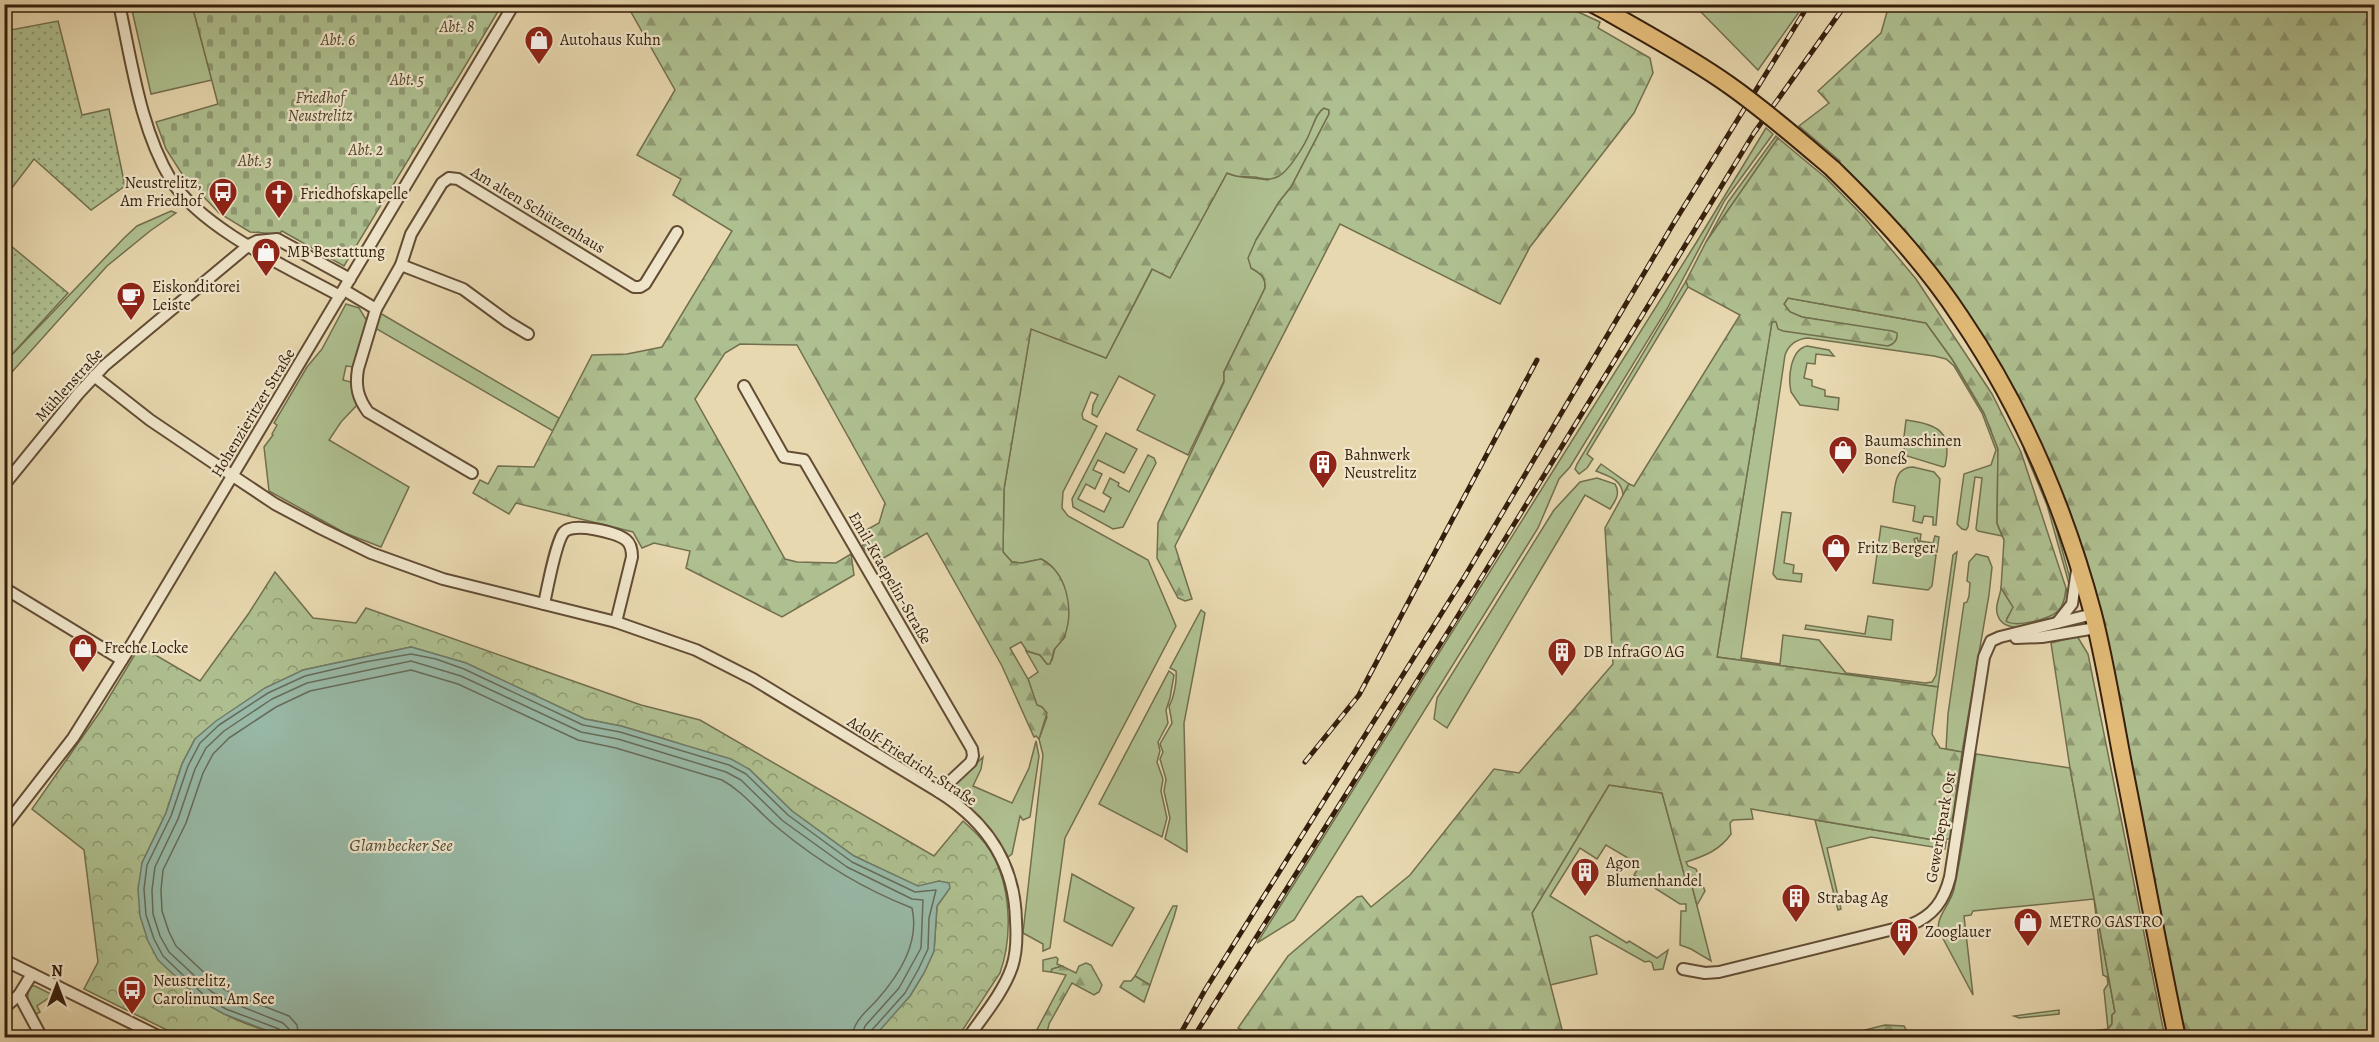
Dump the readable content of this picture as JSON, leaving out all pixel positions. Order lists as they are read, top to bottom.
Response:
{
  "streets": {
    "street": [
      "Am alten Schützenhaus",
      "Mühlenstraße",
      "Hohenzieritzer Straße",
      "Emil-Kraepelin-Straße",
      "Adolf-Friedrich-Straße",
      "Gewerbepark Ost"
    ]
  },
  "crossings": [
    ["Mühlenstraße", "Adolf-Friedrich-Straße"],
    ["Hohenzieritzer Straße", "Adolf-Friedrich-Straße"],
    ["Emil-Kraepelin-Straße", "Adolf-Friedrich-Straße"]
  ],
  "water": ["Glambecker See"],
  "parks": [
    "Abt. 8",
    "Abt. 6",
    "Abt. 5",
    "Friedhof Neustrelitz",
    "Abt. 2",
    "Abt. 3"
  ],
  "places": {
    "shop": [
      "Autohaus Kuhn",
      "MB Bestattung",
      "Baumaschinen Boneß",
      "Fritz Berger",
      "Freche Locke",
      "METRO GASTRO"
    ],
    "bus stop": ["Neustrelitz, Am Friedhof", "Neustrelitz, Carolinum Am See"],
    "church": ["Friedhofskapelle"],
    "cafe": ["Eiskonditorei Leiste"],
    "building": [
      "Bahnwerk Neustrelitz",
      "DB InfraGO AG",
      "Agon Blumenhandel",
      "Strabag Ag",
      "Zooglauer"
    ]
  },
  "north": "top"
}
